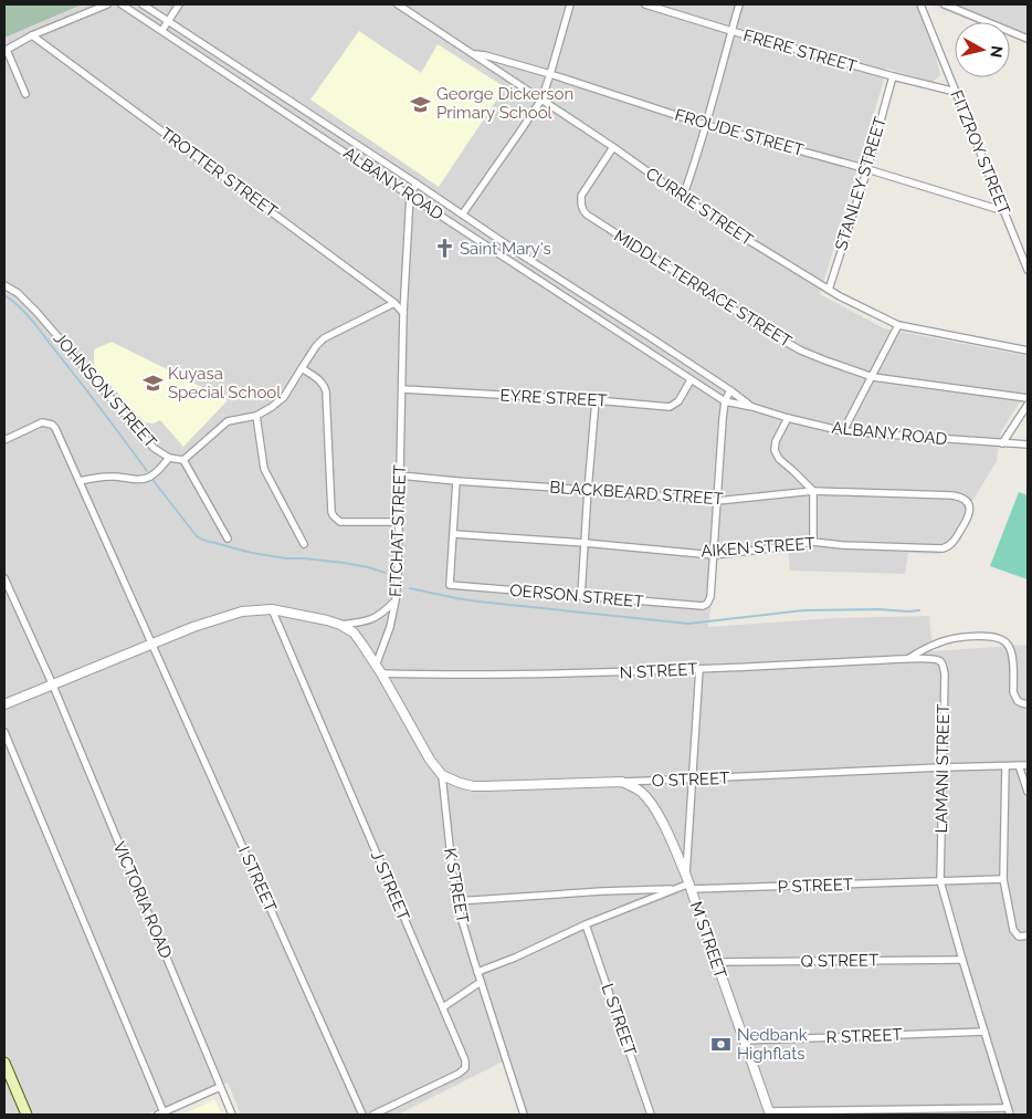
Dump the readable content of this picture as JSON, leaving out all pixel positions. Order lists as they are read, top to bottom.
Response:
{
  "streets": {
    "street": [
      "FRERE STREET",
      "FROUDE STREET",
      "FITZROY STREET",
      "TROTTER STREET",
      "ALBANY ROAD",
      "STANLEY STREET",
      "CURRIE STREET",
      "MIDDLE TERRACE STREET",
      "JOHNSON STREET",
      "EYRE STREET",
      "BLACKBEARD STREET",
      "FITCHAT STREET",
      "AIKEN STREET",
      "OERSON STREET",
      "N STREET",
      "LAMANI STREET",
      "O STREET",
      "I STREET",
      "J STREET",
      "K STREET",
      "P STREET",
      "VICTORIA ROAD",
      "M STREET",
      "Q STREET",
      "L STREET",
      "R STREET"
    ]
  },
  "crossings": [
    ["FRERE STREET", "FITZROY STREET"],
    ["FRERE STREET", "STANLEY STREET"],
    ["FROUDE STREET", "FITZROY STREET"],
    ["FROUDE STREET", "STANLEY STREET"],
    ["FROUDE STREET", "CURRIE STREET"],
    ["TROTTER STREET", "FITCHAT STREET"],
    ["ALBANY ROAD", "EYRE STREET"],
    ["ALBANY ROAD", "FITCHAT STREET"],
    ["STANLEY STREET", "CURRIE STREET"],
    ["CURRIE STREET", "MIDDLE TERRACE STREET"],
    ["EYRE STREET", "FITCHAT STREET"],
    ["BLACKBEARD STREET", "FITCHAT STREET"],
    ["BLACKBEARD STREET", "AIKEN STREET"],
    ["FITCHAT STREET", "N STREET"],
    ["AIKEN STREET", "OERSON STREET"],
    ["N STREET", "LAMANI STREET"],
    ["LAMANI STREET", "O STREET"],
    ["LAMANI STREET", "P STREET"],
    ["LAMANI STREET", "Q STREET"],
    ["LAMANI STREET", "R STREET"],
    ["O STREET", "K STREET"],
    ["O STREET", "M STREET"],
    ["K STREET", "P STREET"],
    ["P STREET", "M STREET"],
    ["P STREET", "L STREET"],
    ["M STREET", "Q STREET"],
    ["M STREET", "R STREET"]
  ],
  "places": {
    "school or university": ["George Dickerson Primary School", "Kuyasa Special School"],
    "church": ["Saint Mary's"],
    "bank": ["Nedbank Highflats"]
  },
  "north": "right"
}
